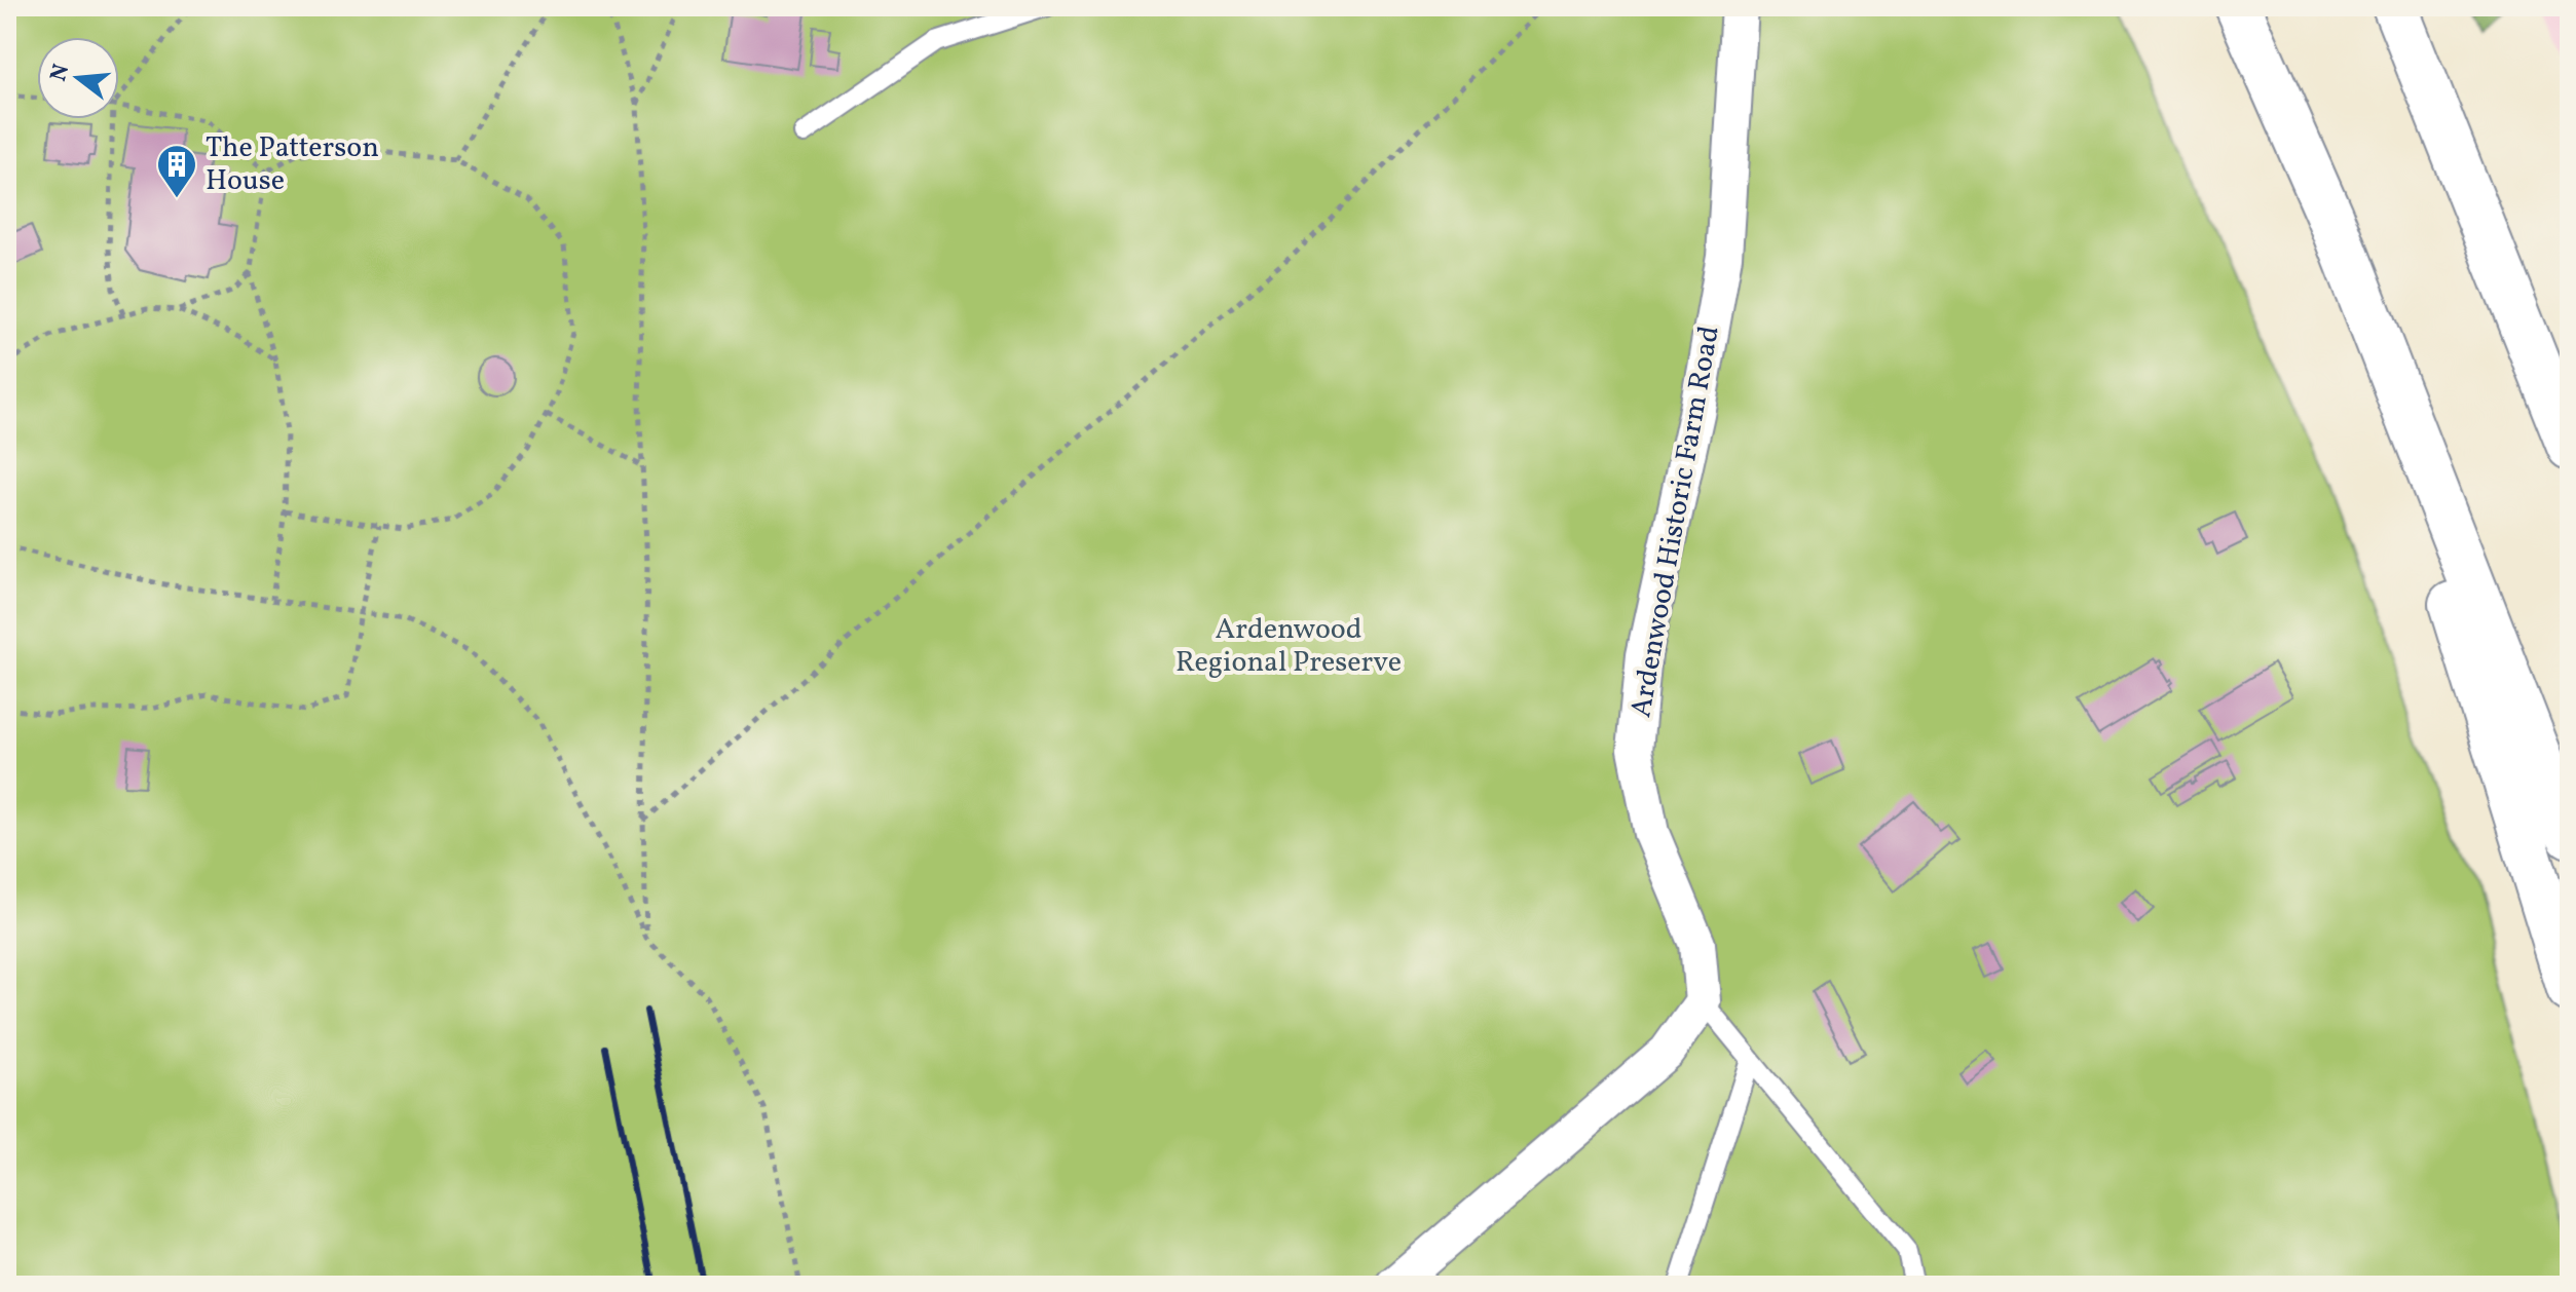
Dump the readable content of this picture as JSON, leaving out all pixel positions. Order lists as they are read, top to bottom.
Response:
{
  "streets": {
    "street": ["Ardenwood Historic Farm Road"]
  },
  "parks": ["Ardenwood Regional Preserve"],
  "places": {
    "building": ["The Patterson House"]
  },
  "north": "left"
}
